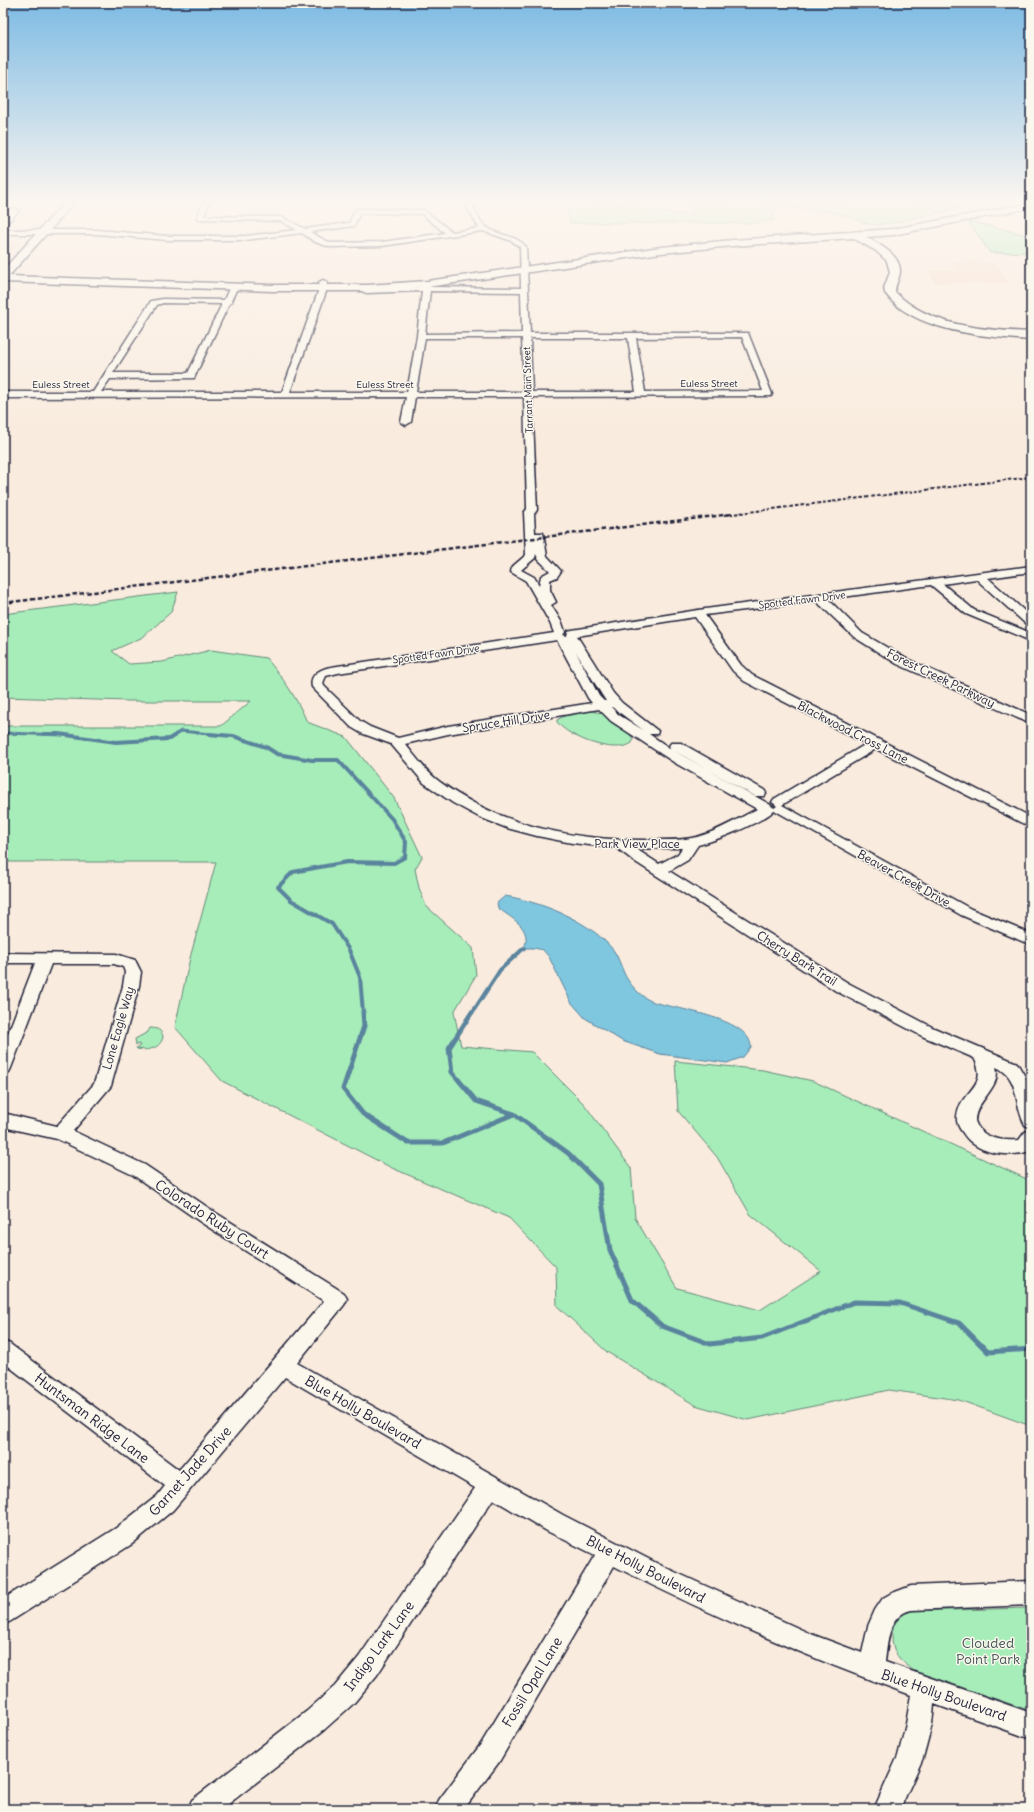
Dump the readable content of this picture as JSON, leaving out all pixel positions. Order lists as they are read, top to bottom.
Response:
{
  "streets": {
    "street": [
      "Euless Street",
      "Tarrant Main Street",
      "Spotted Fawn Drive",
      "Forest Creek Parkway",
      "Spruce Hill Drive",
      "Blackwood Cross Lane",
      "Park View Place",
      "Beaver Creek Drive",
      "Cherry Bark Trail",
      "Lone Eagle Way",
      "Colorado Ruby Court",
      "Blue Holly Boulevard",
      "Huntsman Ridge Lane",
      "Garnet Jade Drive",
      "Indigo Lark Lane",
      "Fossil Opal Lane"
    ]
  },
  "crossings": [
    ["Euless Street", "Tarrant Main Street"],
    ["Tarrant Main Street", "Beaver Creek Drive"],
    ["Spotted Fawn Drive", "Forest Creek Parkway"],
    ["Spotted Fawn Drive", "Blackwood Cross Lane"],
    ["Spotted Fawn Drive", "Park View Place"],
    ["Spotted Fawn Drive", "Beaver Creek Drive"],
    ["Spruce Hill Drive", "Park View Place"],
    ["Spruce Hill Drive", "Beaver Creek Drive"],
    ["Blackwood Cross Lane", "Park View Place"],
    ["Park View Place", "Beaver Creek Drive"],
    ["Park View Place", "Cherry Bark Trail"],
    ["Lone Eagle Way", "Colorado Ruby Court"],
    ["Colorado Ruby Court", "Blue Holly Boulevard"],
    ["Colorado Ruby Court", "Garnet Jade Drive"],
    ["Blue Holly Boulevard", "Garnet Jade Drive"],
    ["Blue Holly Boulevard", "Indigo Lark Lane"],
    ["Blue Holly Boulevard", "Fossil Opal Lane"],
    ["Huntsman Ridge Lane", "Garnet Jade Drive"]
  ],
  "parks": ["Clouded Point Park"]
}
